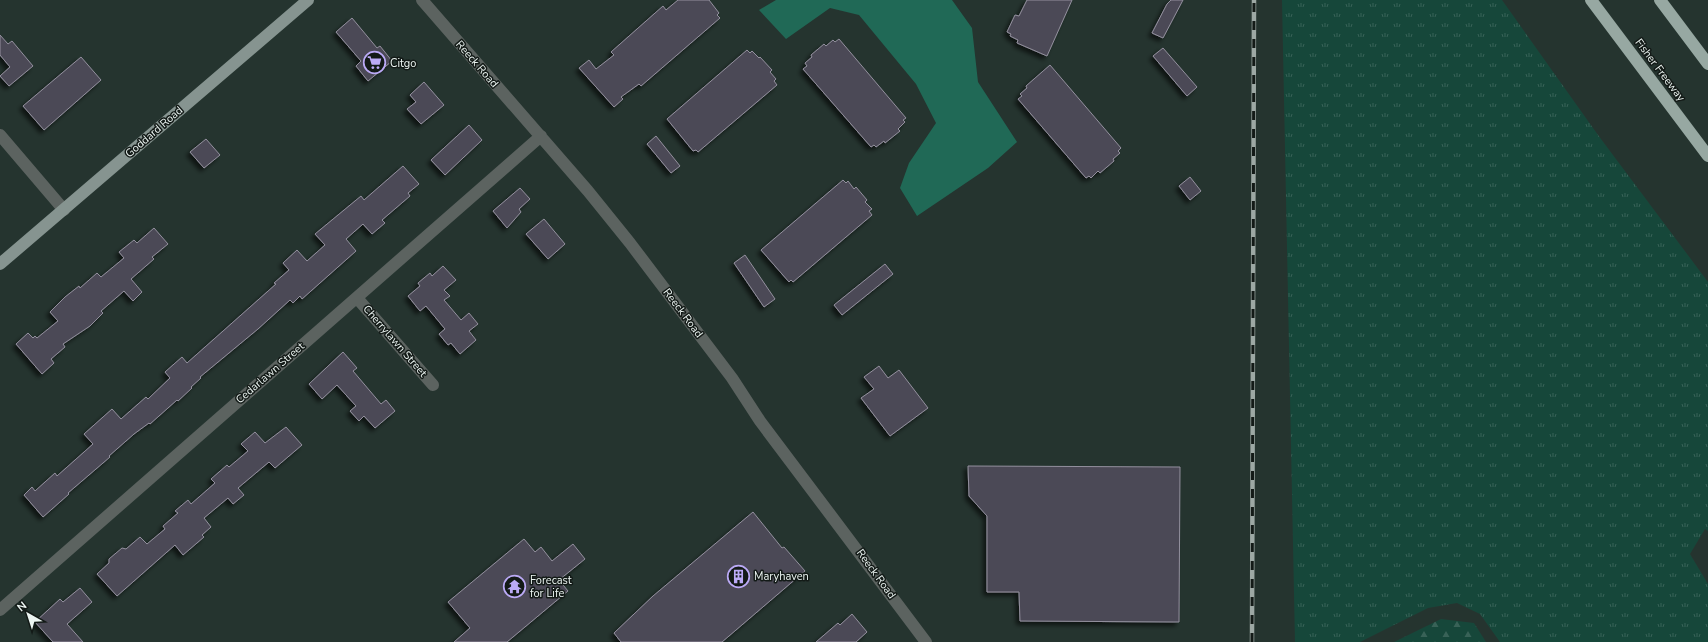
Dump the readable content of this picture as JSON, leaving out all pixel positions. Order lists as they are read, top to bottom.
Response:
{
  "streets": {
    "highway": ["Fisher Freeway"],
    "main road": ["Goddard Road"],
    "street": ["Reeck Road", "Cherrylawn Street", "Cedarlawn Street"]
  },
  "crossings": [
    ["Reeck Road", "Cedarlawn Street"],
    ["Cherrylawn Street", "Cedarlawn Street"]
  ],
  "places": {
    "supermarket": ["Citgo"],
    "building": ["Maryhaven"],
    "temple": ["Forecast for Life"]
  },
  "north": "top left"
}
